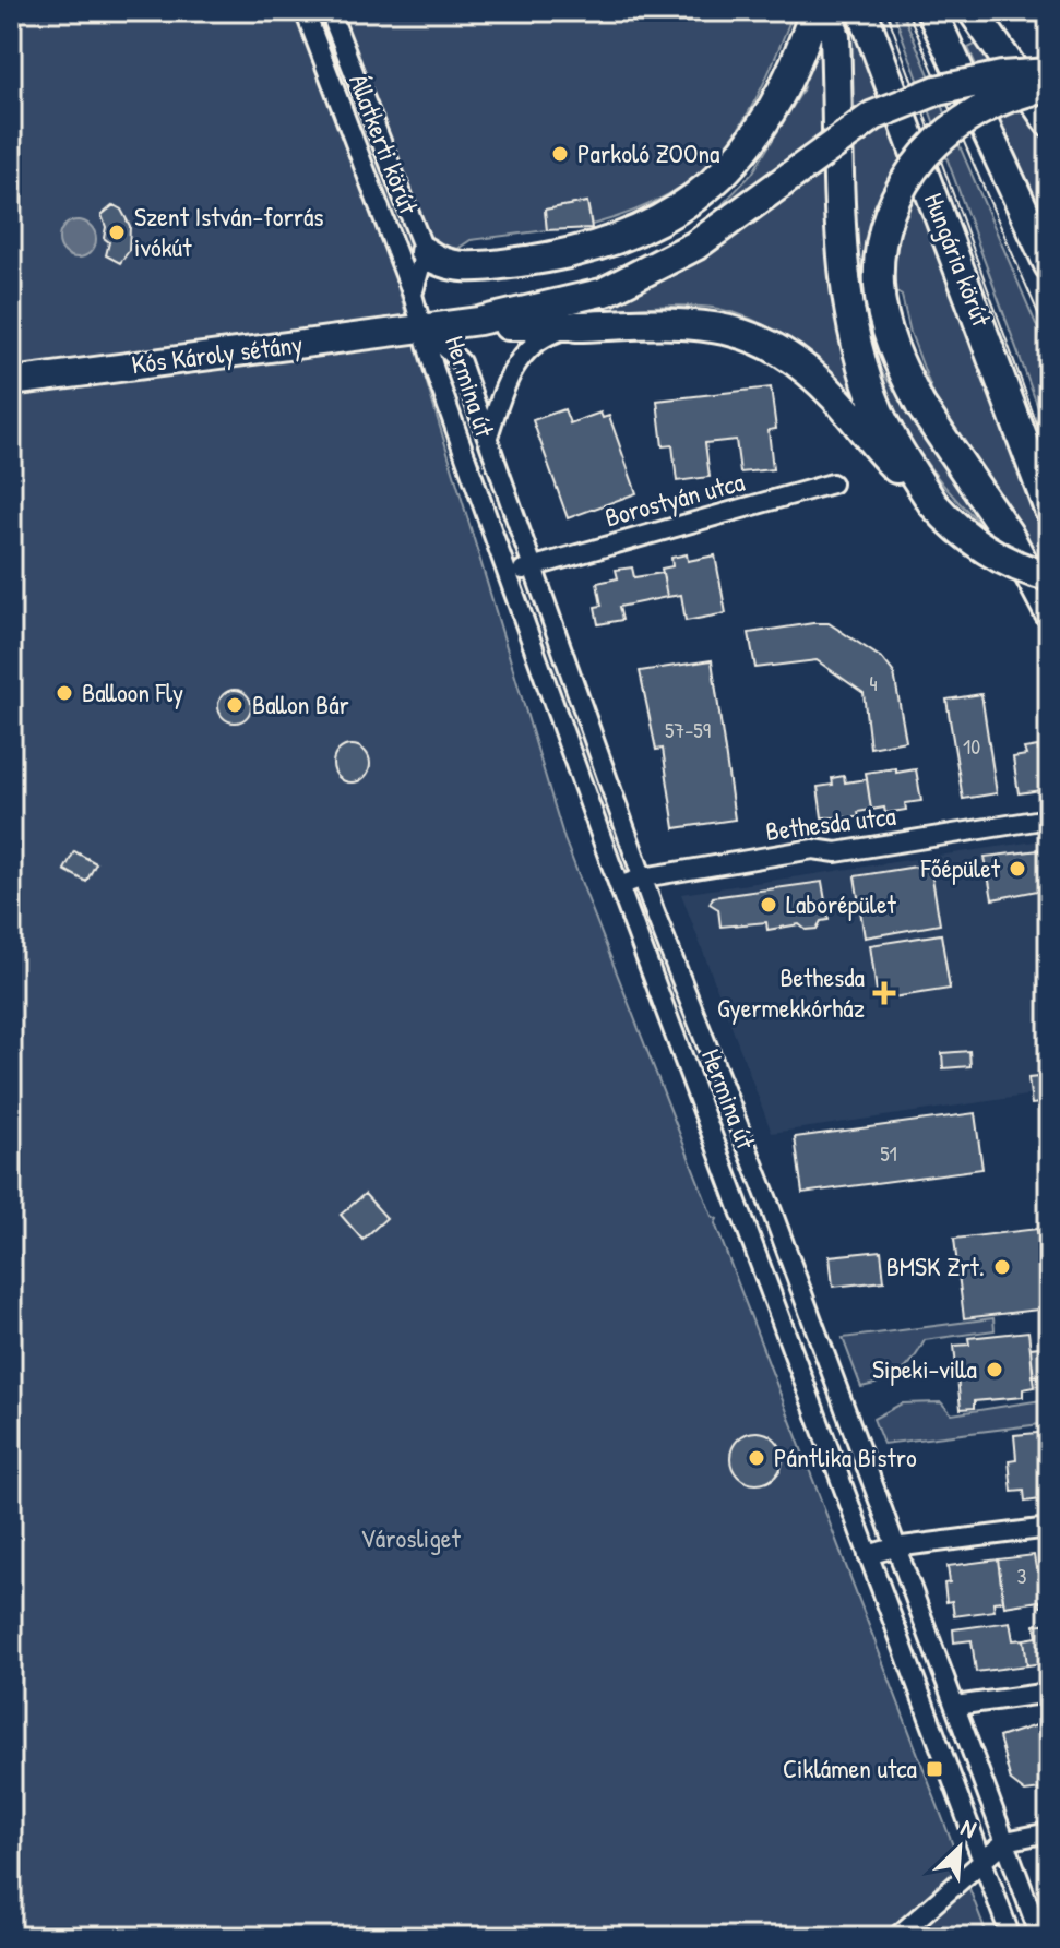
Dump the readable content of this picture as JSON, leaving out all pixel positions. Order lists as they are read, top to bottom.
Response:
{
  "streets": {
    "main road": ["Hungária körút"],
    "street": [
      "Állatkerti körút",
      "Kós Károly sétány",
      "Hermina út",
      "Borostyán utca",
      "Bethesda utca"
    ]
  },
  "crossings": [
    ["Állatkerti körút", "Kós Károly sétány"],
    ["Állatkerti körút", "Hermina út"],
    ["Kós Károly sétány", "Hermina út"],
    ["Hermina út", "Borostyán utca"],
    ["Hermina út", "Bethesda utca"]
  ],
  "parks": ["Városliget"],
  "places": {
    "other": [
      "Parkoló ZOOna",
      "Szent István-forrás ivókút",
      "Balloon Fly",
      "Ballon Bár",
      "Főépület",
      "Laborépület",
      "BMSK Zrt.",
      "Sipeki-villa",
      "Pántlika Bistro"
    ],
    "health": ["Bethesda Gyermekkórház"],
    "transit": ["Ciklámen utca"]
  },
  "house_numbers": [
    "4",
    "57-59",
    "10",
    "51",
    "3"
  ],
  "north": "top right"
}
